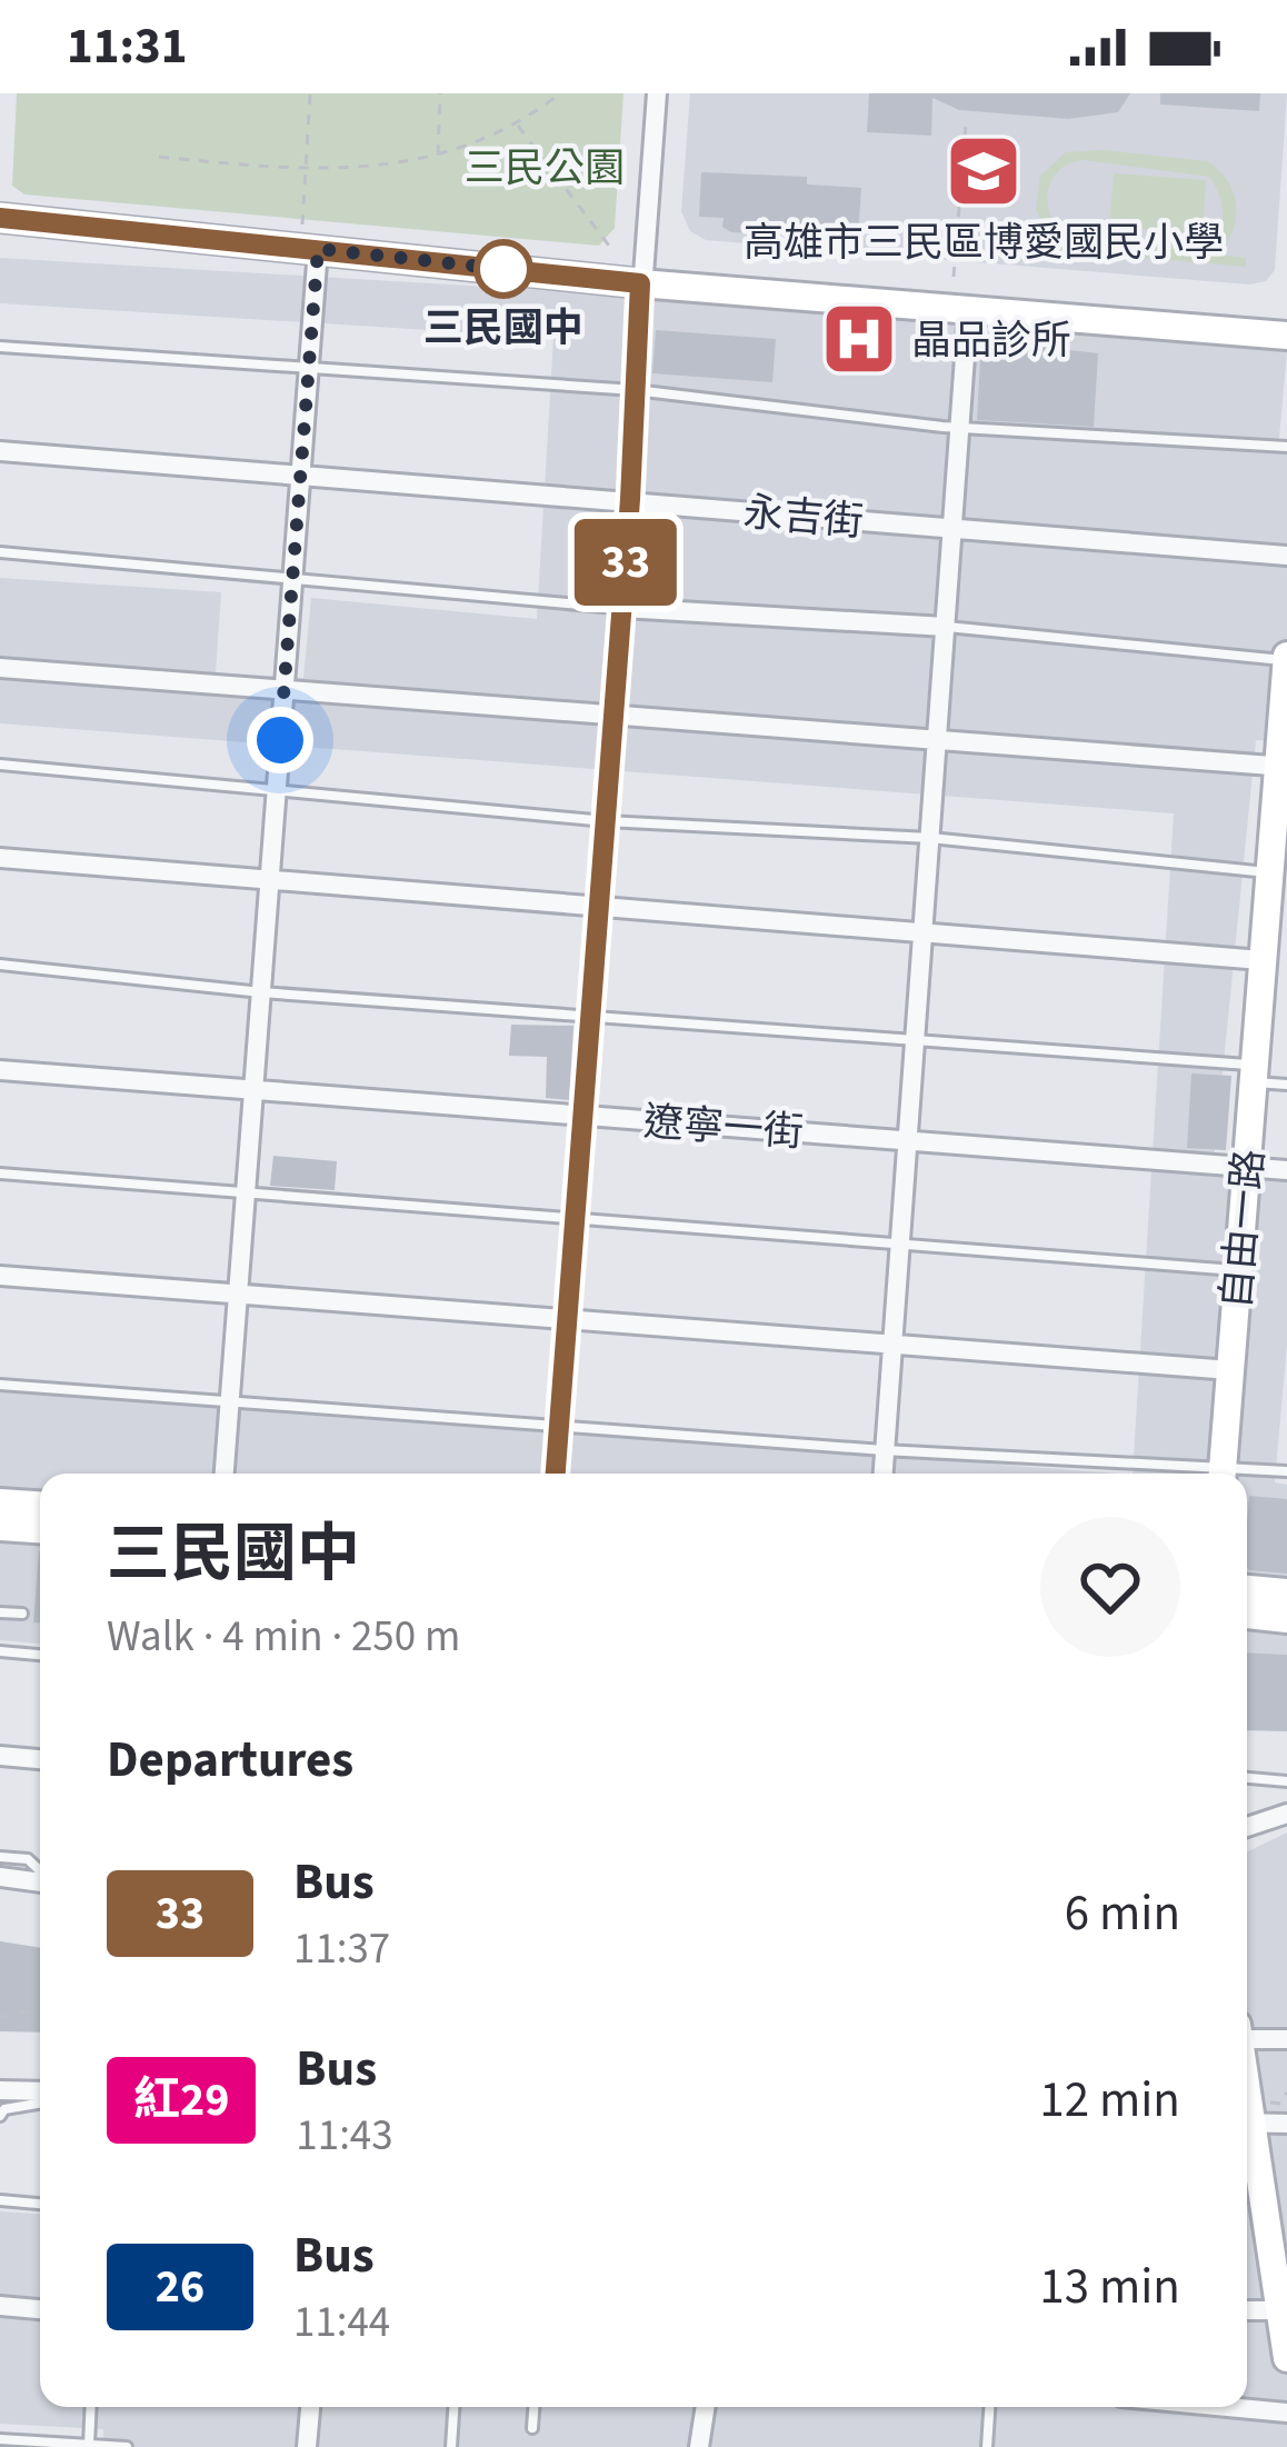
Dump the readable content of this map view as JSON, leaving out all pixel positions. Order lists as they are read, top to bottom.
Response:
{
  "streets": {
    "street": ["永吉街", "遼寧一街", "自由一路"]
  },
  "crossings": [
    ["遼寧一街", "自由一路"]
  ],
  "parks": ["三民公園"],
  "places": {
    "school or university": ["高雄市三民區博愛國民小學"],
    "other": ["三民國中"],
    "hospital": ["晶品診所"]
  },
  "lines": ["bus line 33"],
  "page": {
    "status": "11:31",
    "on_map": "33",
    "heading": [
      ["三民國中", "Walk · 4 min · 250 m"],
      "Departures"
    ],
    "list": [
      {
        "mark": "33",
        "name": "Bus",
        "note": "11:37",
        "value": "6 min"
      },
      {
        "mark": "紅29",
        "name": "Bus",
        "note": "11:43",
        "value": "12 min"
      },
      {
        "mark": "26",
        "name": "Bus",
        "note": "11:44",
        "value": "13 min"
      }
    ]
  }
}
